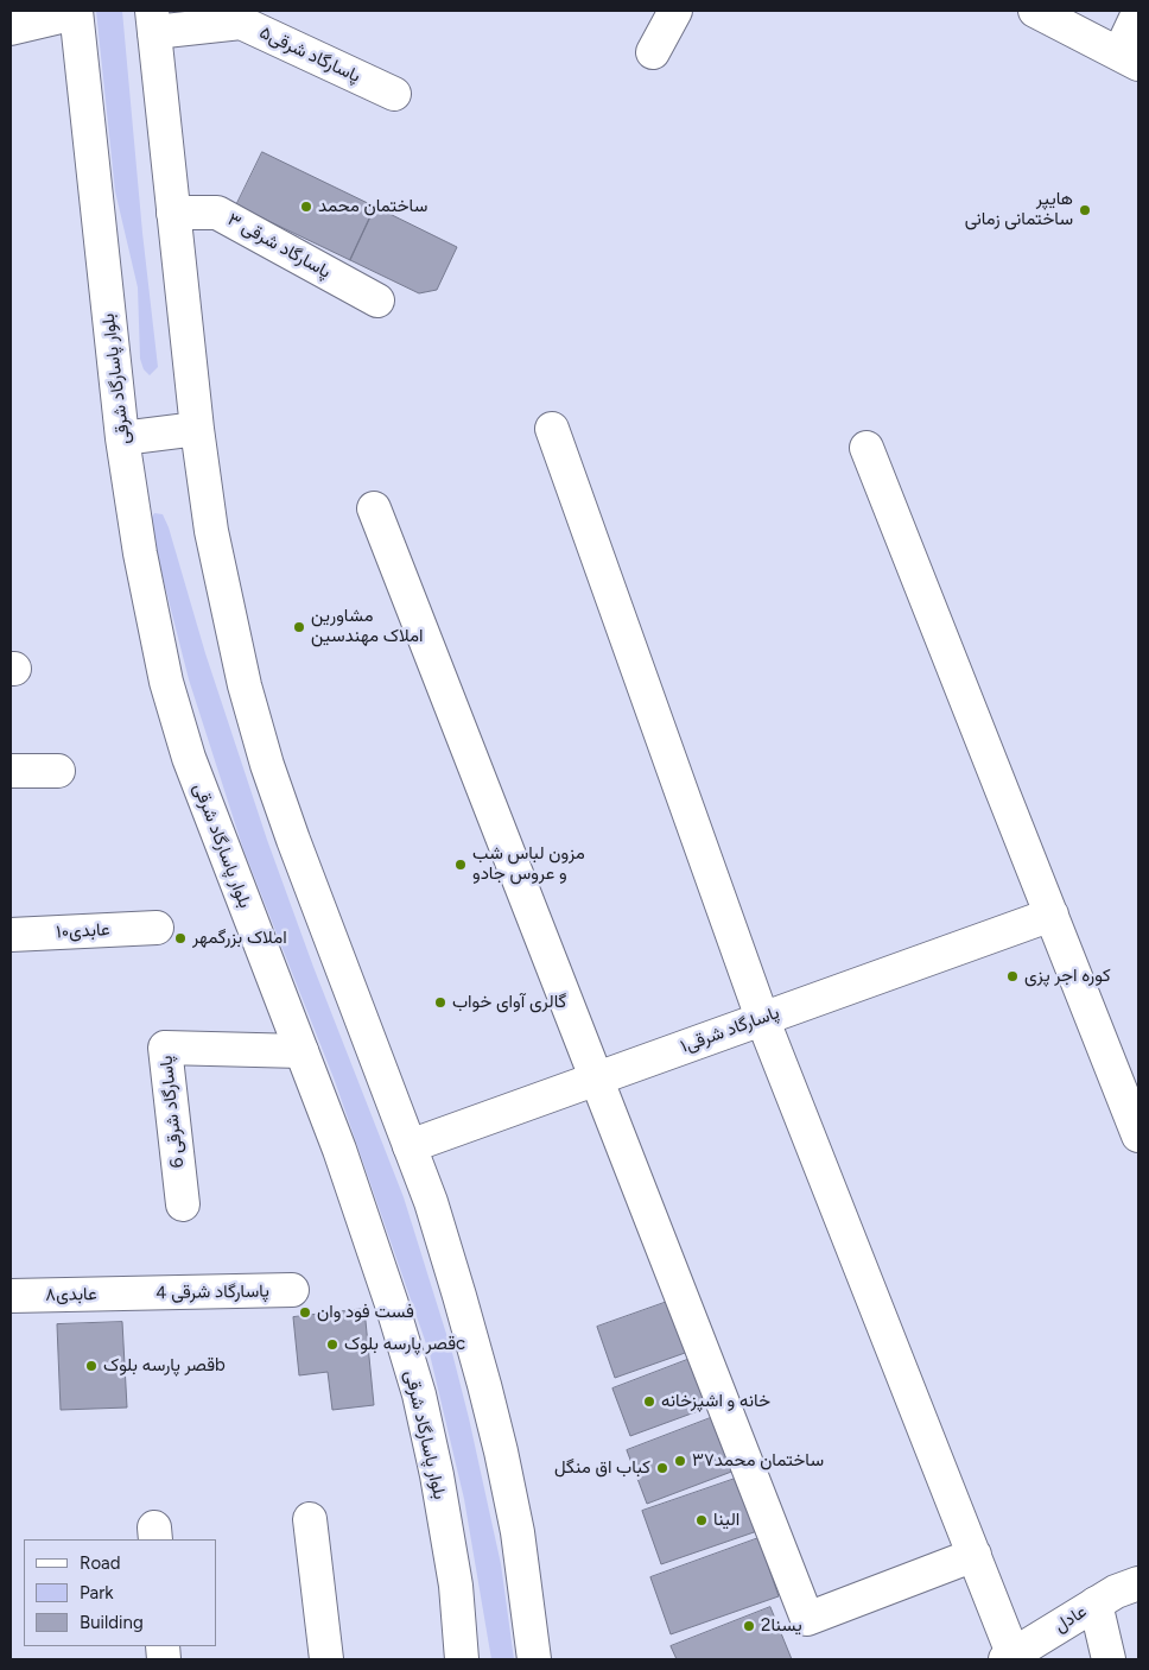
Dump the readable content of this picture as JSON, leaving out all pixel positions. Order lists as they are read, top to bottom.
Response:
{
  "streets": {
    "street": [
      "پاسارگاد شرقی۵",
      "پاسارگاد شرقی ۳",
      "بلوار پاسارگاد شرقی",
      "عابدی۱۰",
      "پاسارگاد شرقی۱",
      "6 پاسارگاد شرقی",
      "4 پاسارگاد شرقی",
      "عابدی۸",
      "عادل"
    ]
  },
  "crossings": [
    ["بلوار پاسارگاد شرقی", "6 پاسارگاد شرقی"],
    ["4 پاسارگاد شرقی", "عابدی۸"]
  ],
  "places": [
    "ساختمان محمد",
    "هایپر ساختمانی زمانی",
    "مشاورین املاک مهندسین",
    "مزون لباس شب و عروس جادو",
    "املاک بزرگمهر",
    "کوره اجر پزی",
    "گالری آوای خواب",
    "فست فود وان",
    "قصر پارسه بلوکc",
    "قصر پارسه بلوکb",
    "خانه و اشپزخانه",
    "ساختمان محمد۳۷",
    "کباب اق منگل",
    "الینا",
    "یسنا2"
  ],
  "legend": ["Road", "Park", "Building"]
}
